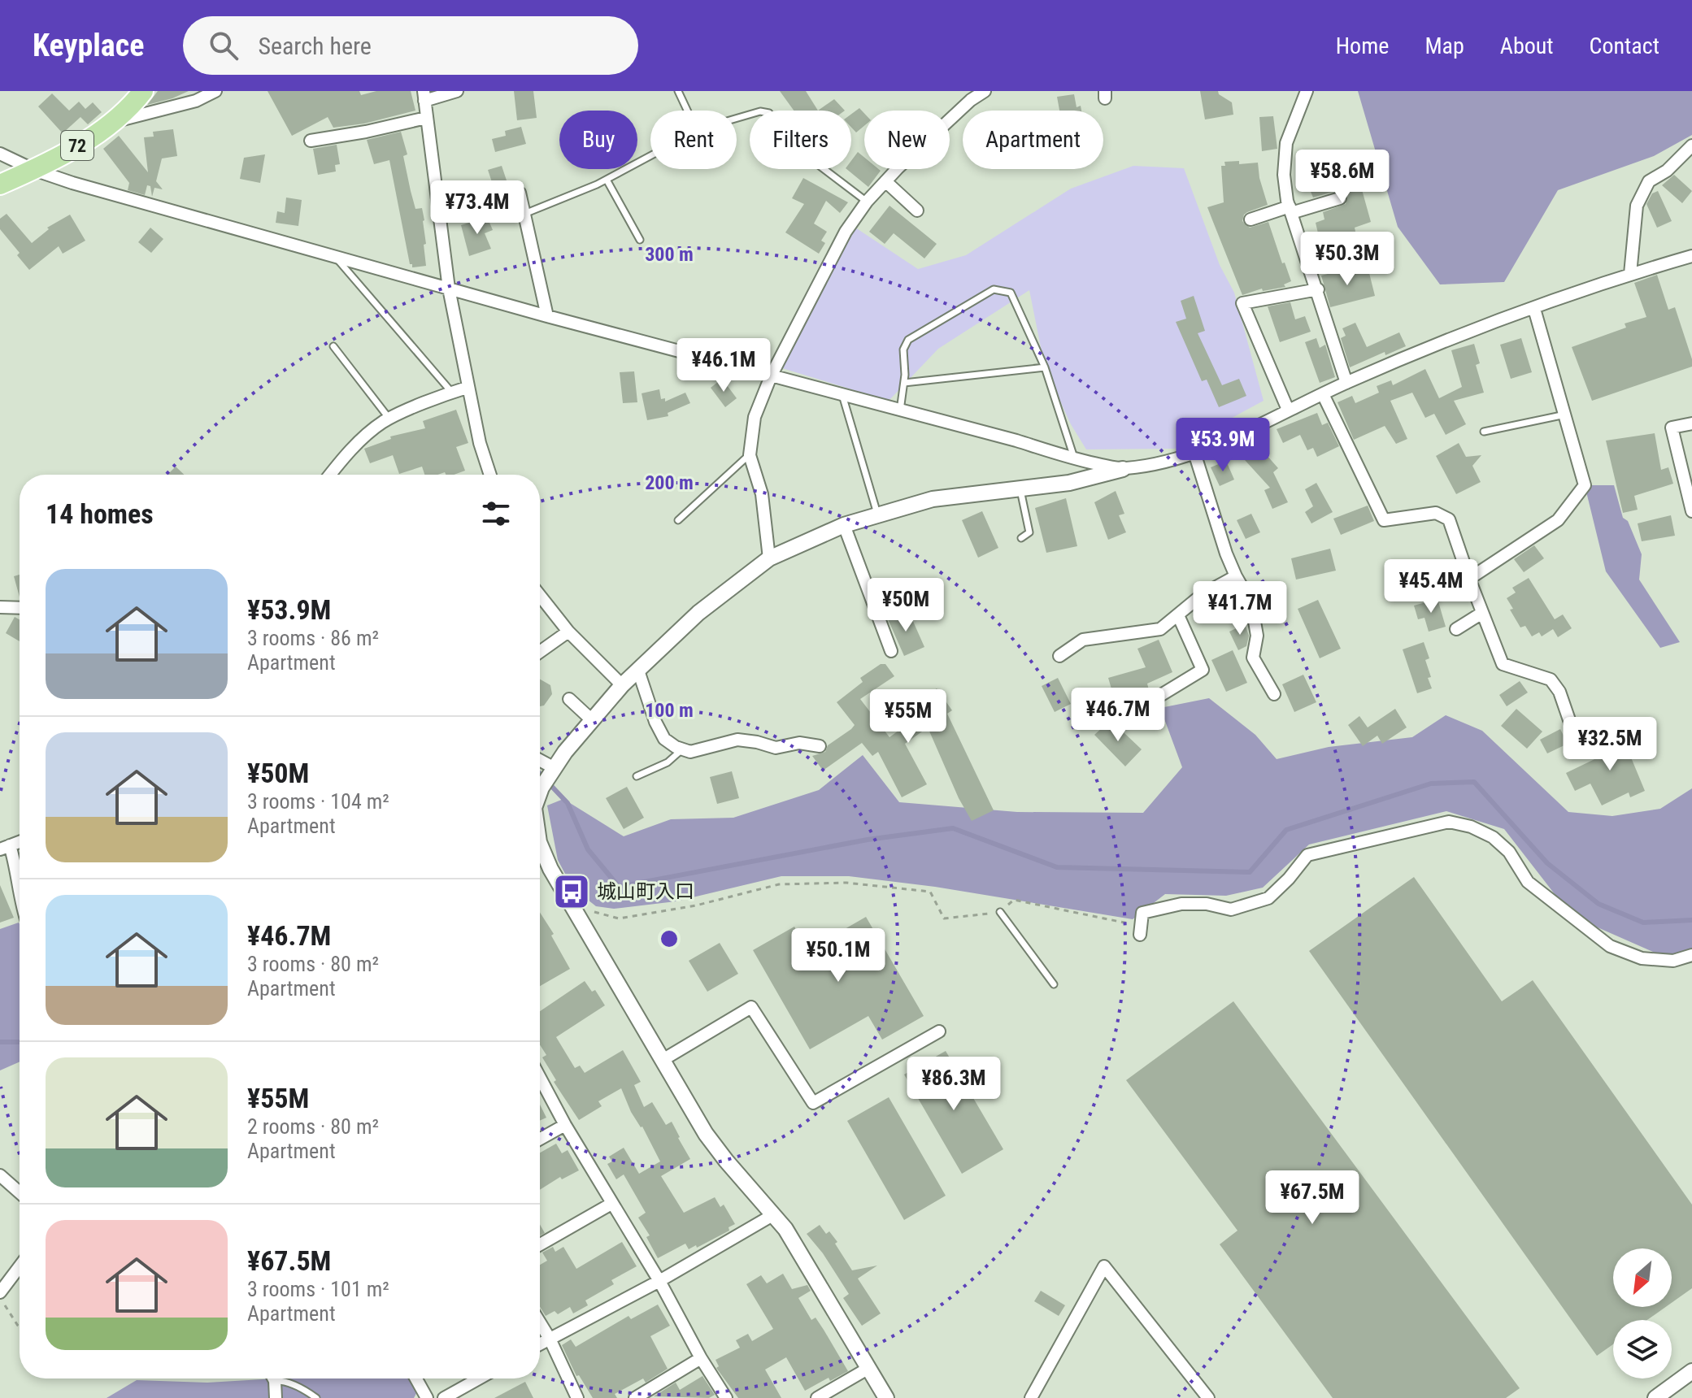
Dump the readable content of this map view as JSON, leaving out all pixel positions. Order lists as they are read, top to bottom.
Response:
{
  "streets": {
    "main road": ["72"]
  },
  "places": {
    "bus stop": ["城山町入口"]
  },
  "north": "bottom left",
  "page": {
    "header": "Keyplace",
    "search": "Search here",
    "nav": [
      "Home",
      "Map",
      "About",
      "Contact"
    ],
    "chip": [
      "Buy",
      "Rent",
      "Filters",
      "New",
      "Apartment"
    ],
    "price": [
      "¥58.6M",
      "¥73.4M",
      "¥50.3M",
      "¥46.1M",
      "¥53.9M",
      "¥45.4M",
      "¥50M",
      "¥41.7M",
      "¥46.7M",
      "¥55M",
      "¥32.5M",
      "¥50.1M",
      "¥86.3M",
      "¥67.5M"
    ],
    "heading": "14 homes",
    "list": [
      {
        "name": "¥53.9M",
        "note": "3 rooms · 86 m² · Apartment"
      },
      {
        "name": "¥50M",
        "note": "3 rooms · 104 m² · Apartment"
      },
      {
        "name": "¥46.7M",
        "note": "3 rooms · 80 m² · Apartment"
      },
      {
        "name": "¥55M",
        "note": "2 rooms · 80 m² · Apartment"
      },
      {
        "name": "¥67.5M",
        "note": "3 rooms · 101 m² · Apartment"
      }
    ]
  },
  "rings": ["300 m", "200 m", "100 m"]
}
